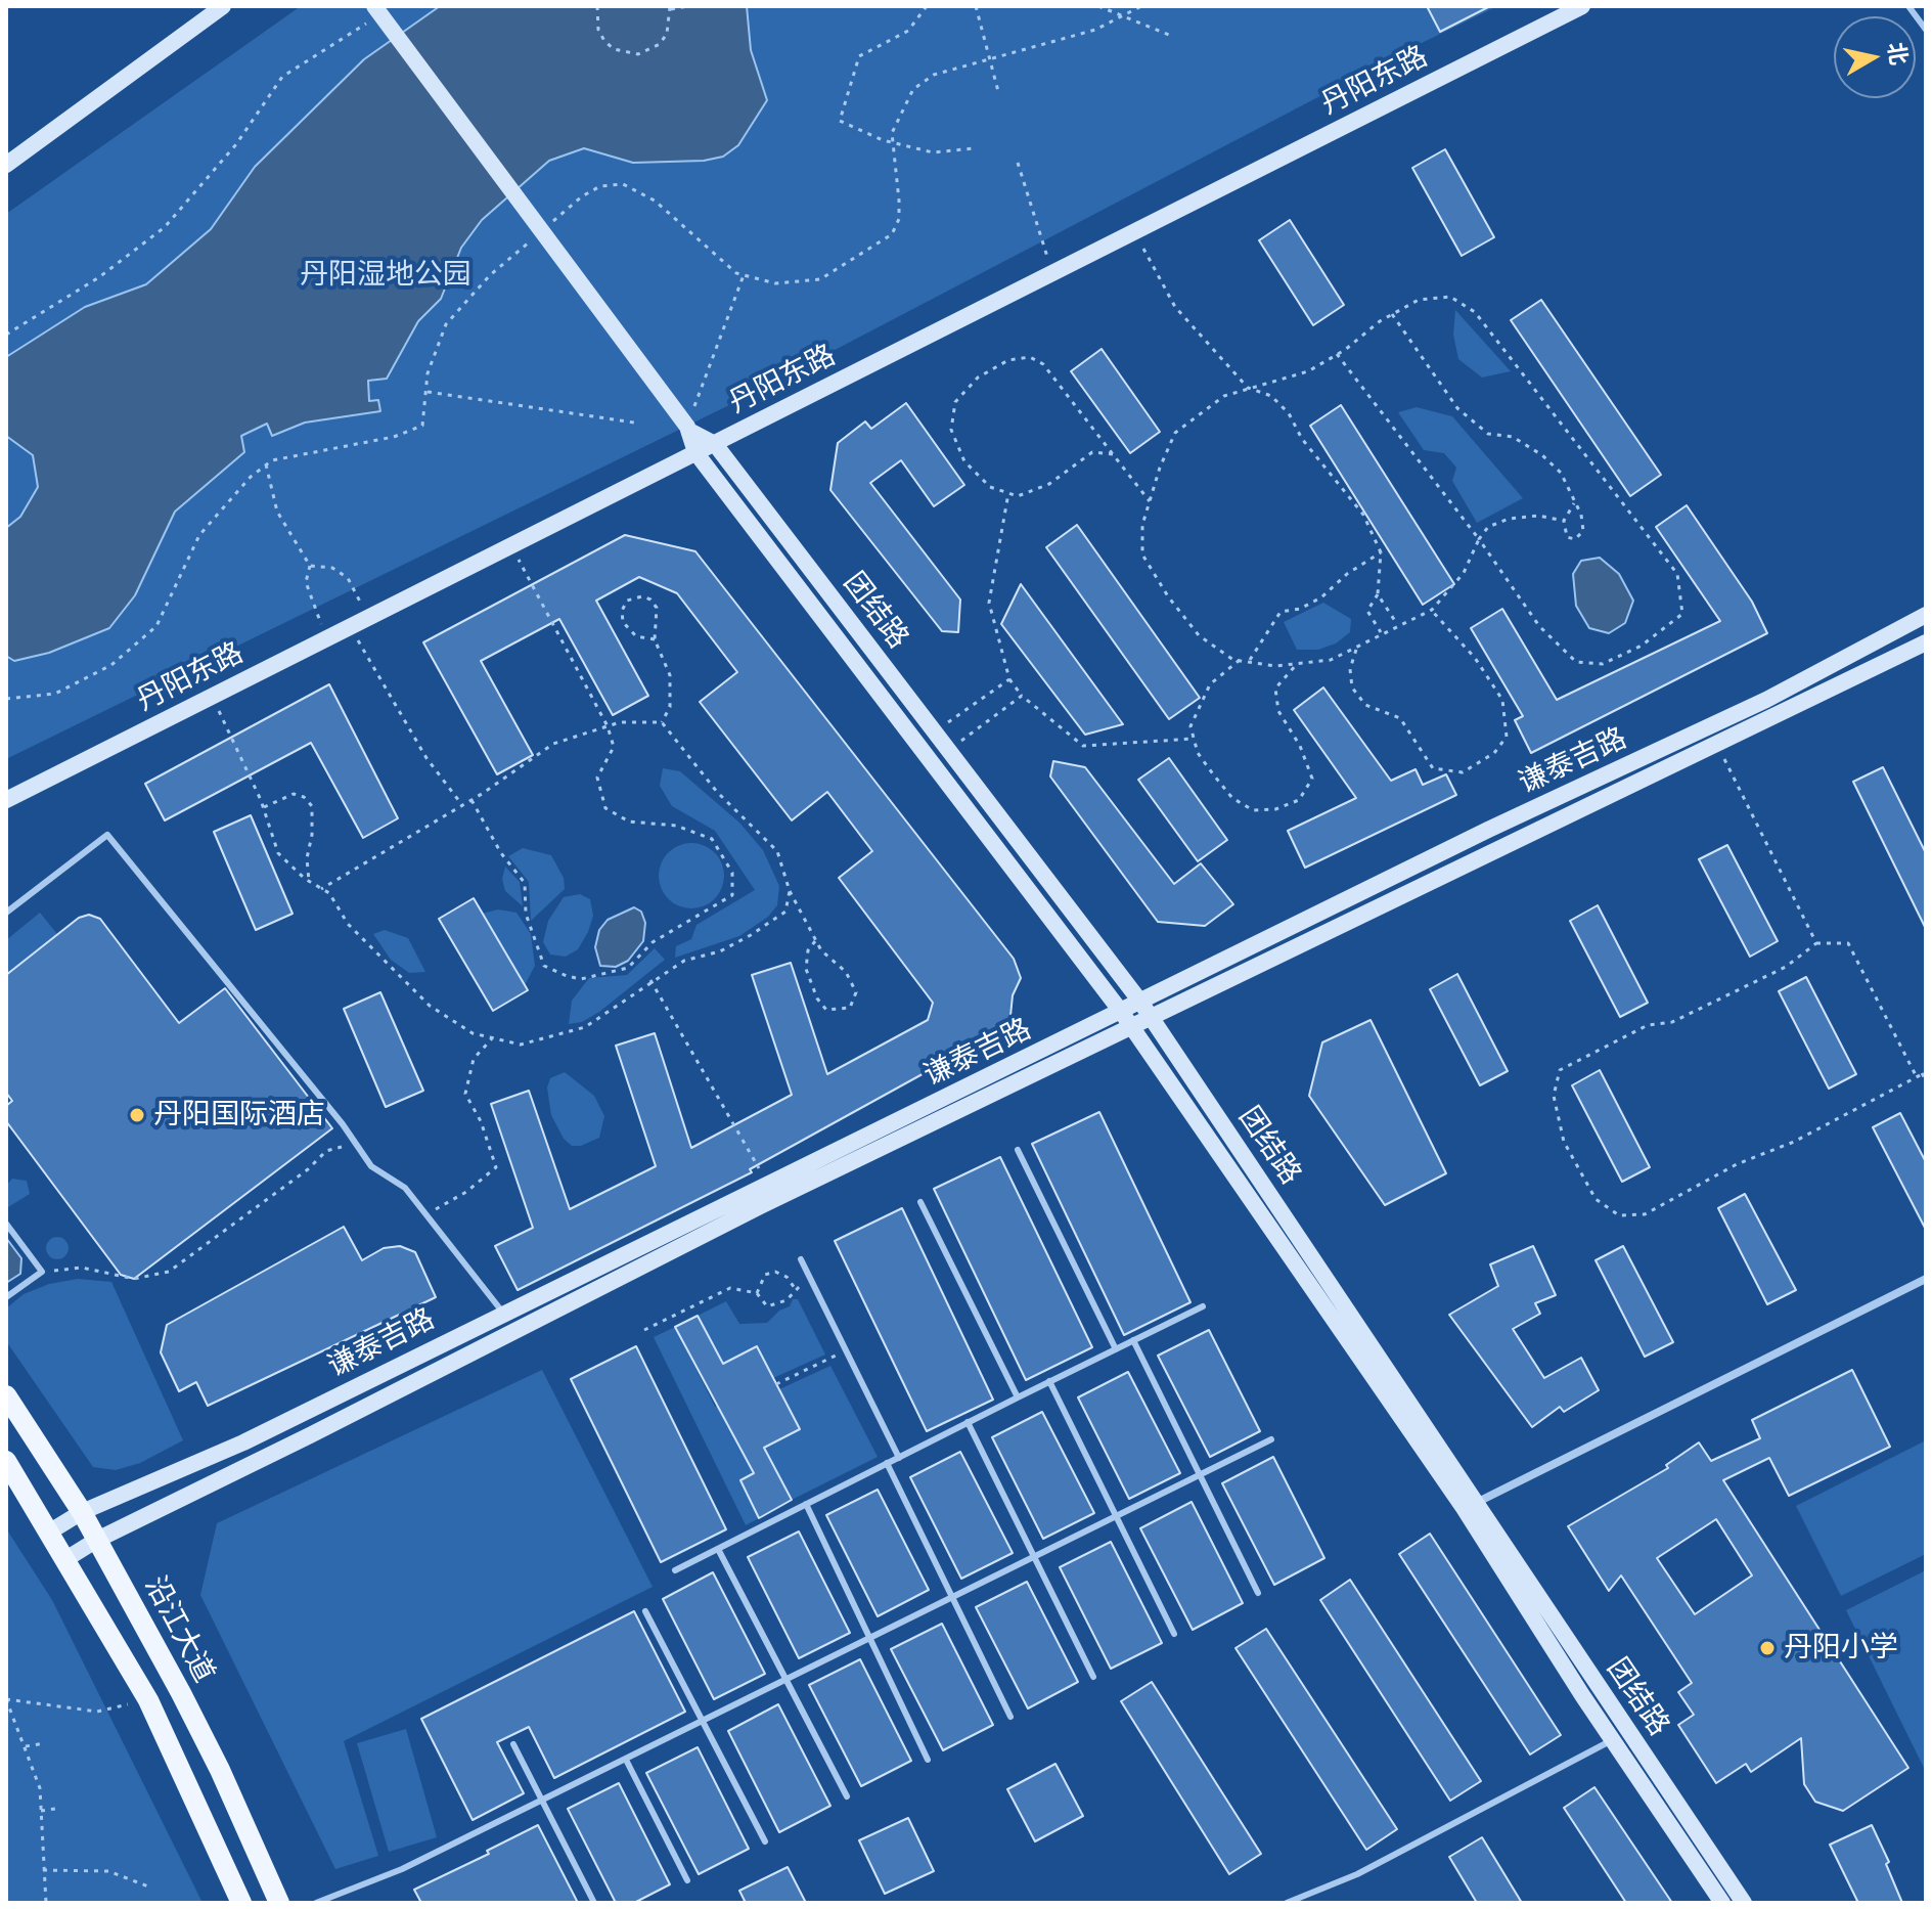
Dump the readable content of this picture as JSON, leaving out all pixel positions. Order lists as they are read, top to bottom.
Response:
{
  "streets": {
    "main road": ["沿江大道"],
    "street": ["丹阳东路", "团结路", "谦泰吉路"]
  },
  "crossings": [
    ["丹阳东路", "团结路"],
    ["团结路", "谦泰吉路"],
    ["谦泰吉路", "沿江大道"]
  ],
  "parks": ["丹阳湿地公园"],
  "places": ["丹阳国际酒店", "丹阳小学"],
  "north": "right"
}
